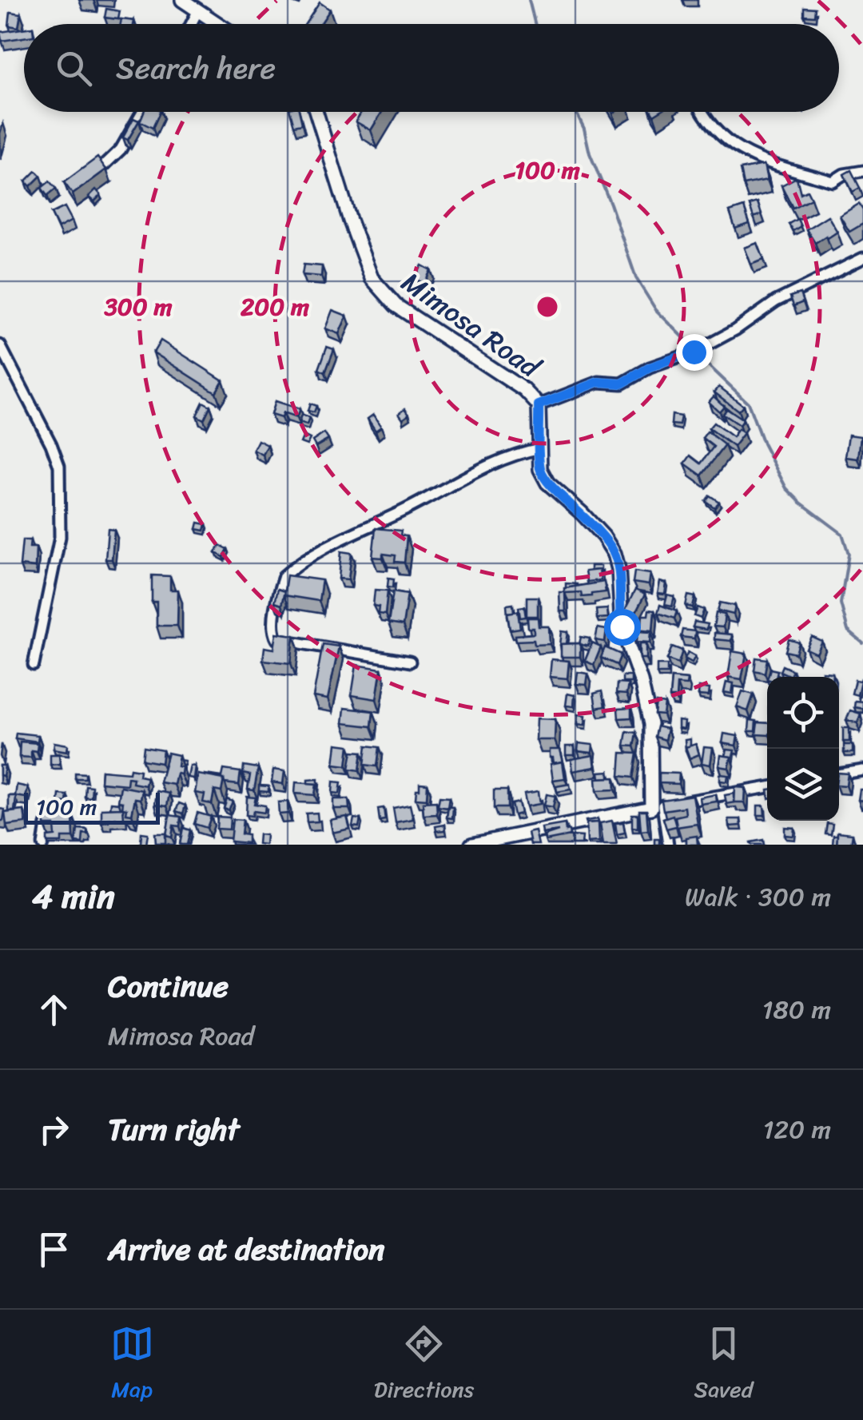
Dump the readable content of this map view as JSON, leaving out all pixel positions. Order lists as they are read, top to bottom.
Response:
{
  "streets": {
    "street": ["Mimosa Road"]
  },
  "scale_bar": "100 m",
  "page": {
    "search": "Search here",
    "scale": "100 m",
    "heading": ["4 min", "Walk · 300 m"],
    "list": [
      ["Continue", "Mimosa Road", "180 m"],
      ["Turn right", "120 m"],
      "Arrive at destination"
    ],
    "nav": ["Map", "Directions", "Saved"]
  },
  "rings": ["100 m", "300 m", "200 m"]
}
